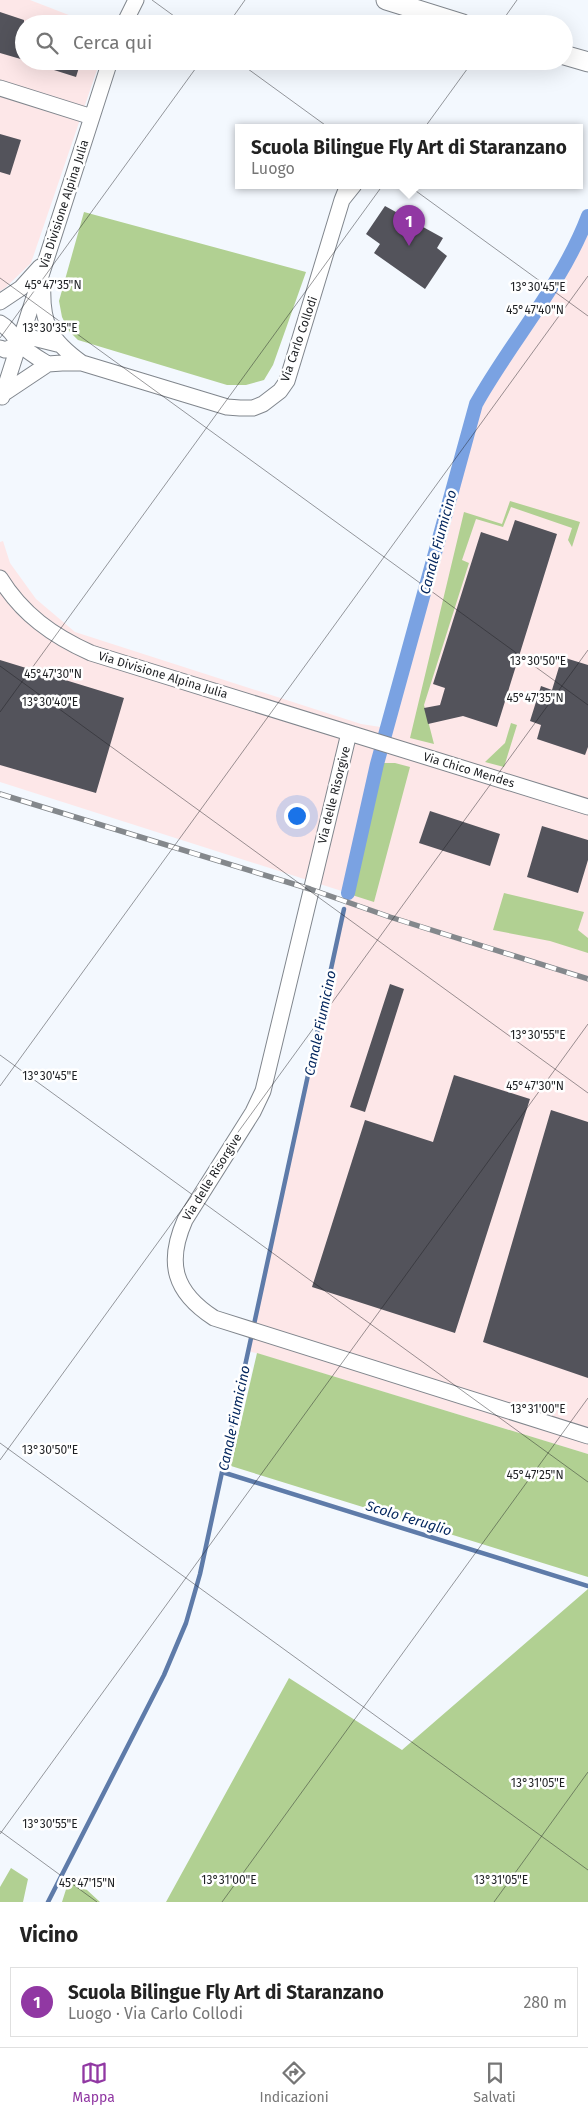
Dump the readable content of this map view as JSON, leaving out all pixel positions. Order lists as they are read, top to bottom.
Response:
{
  "streets": {
    "street": [
      "Via Divisione Alpina Julia",
      "Via Carlo Collodi",
      "Via Chico Mendes",
      "Via delle Risorgive"
    ]
  },
  "crossings": [
    ["Via Divisione Alpina Julia", "Via Carlo Collodi"],
    ["Via Divisione Alpina Julia", "Via Chico Mendes"],
    ["Via Divisione Alpina Julia", "Via delle Risorgive"],
    ["Via Chico Mendes", "Via delle Risorgive"]
  ],
  "water": ["Canale Fiumicino", "Scolo Feruglio"],
  "page": {
    "search": "Cerca qui",
    "popup": ["Scuola Bilingue Fly Art di Staranzano", "Luogo"],
    "pins": "1",
    "heading": "Vicino",
    "list": [
      {
        "mark": "1",
        "name": "Scuola Bilingue Fly Art di Staranzano",
        "note": "Luogo · Via Carlo Collodi",
        "value": "280 m"
      }
    ],
    "nav": ["Mappa", "Indicazioni", "Salvati"]
  },
  "coordinates": [
    "45°47'35\"N",
    "13°30'45\"E",
    "45°47'40\"N",
    "13°30'35\"E",
    "13°30'50\"E",
    "45°47'30\"N",
    "13°30'40\"E",
    "13°30'55\"E",
    "13°31'00\"E",
    "45°47'25\"N",
    "13°31'05\"E",
    "45°47'15\"N"
  ]
}
